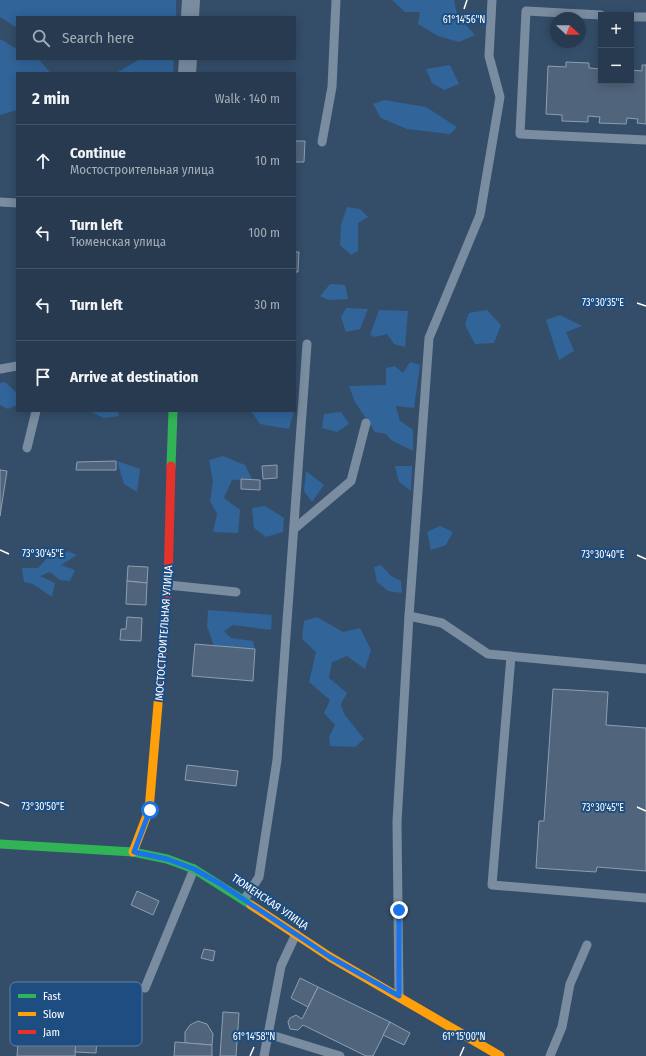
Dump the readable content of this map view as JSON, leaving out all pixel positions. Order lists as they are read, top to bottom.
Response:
{
  "streets": {
    "street": ["МОСТОСТРОИТЕЛЬНАЯ УЛИЦА", "ТЮМЕНСКАЯ УЛИЦА"]
  },
  "crossings": [
    ["МОСТОСТРОИТЕЛЬНАЯ УЛИЦА", "ТЮМЕНСКАЯ УЛИЦА"]
  ],
  "legend": ["Fast", "Slow", "Jam"],
  "north": "right",
  "page": {
    "map_buttons": ["+", "−"],
    "search": "Search here",
    "heading": ["2 min", "Walk · 140 m"],
    "list": [
      ["Continue", "Мостостроительная улица", "10 m"],
      ["Turn left", "Тюменская улица", "100 m"],
      ["Turn left", "30 m"],
      "Arrive at destination"
    ]
  },
  "coordinates": [
    "61°14'56\"N",
    "73°30'35\"E",
    "73°30'45\"E",
    "73°30'40\"E",
    "73°30'50\"E",
    "61°14'58\"N",
    "61°15'00\"N"
  ]
}
